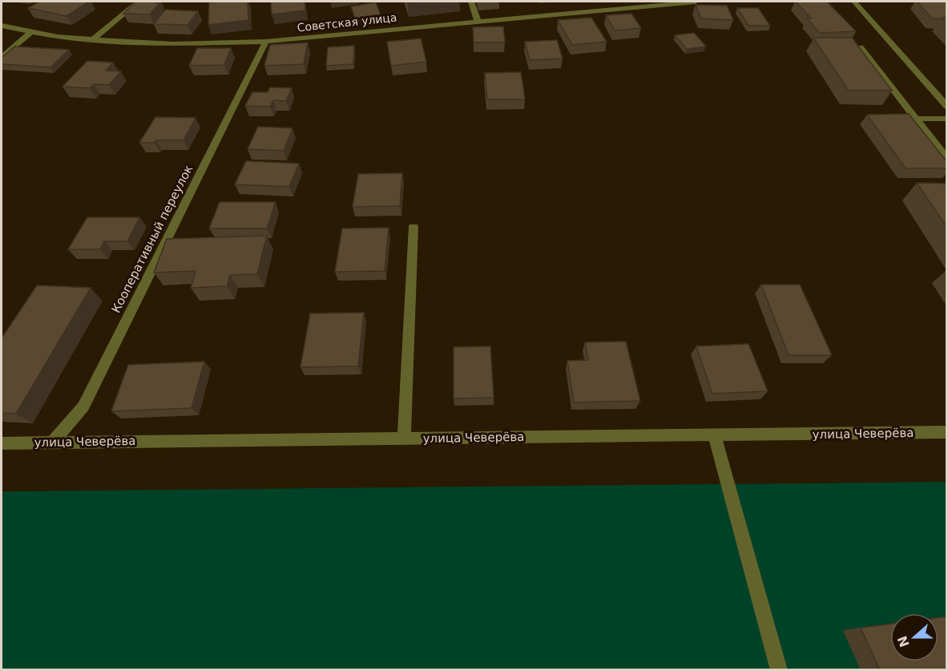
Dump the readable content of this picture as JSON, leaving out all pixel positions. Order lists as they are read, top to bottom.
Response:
{
  "streets": {
    "street": ["Советская улица", "Кооперативный переулок", "улица Чеверёва"]
  },
  "crossings": [
    ["Советская улица", "Кооперативный переулок"],
    ["Кооперативный переулок", "улица Чеверёва"]
  ],
  "north": "left"
}
